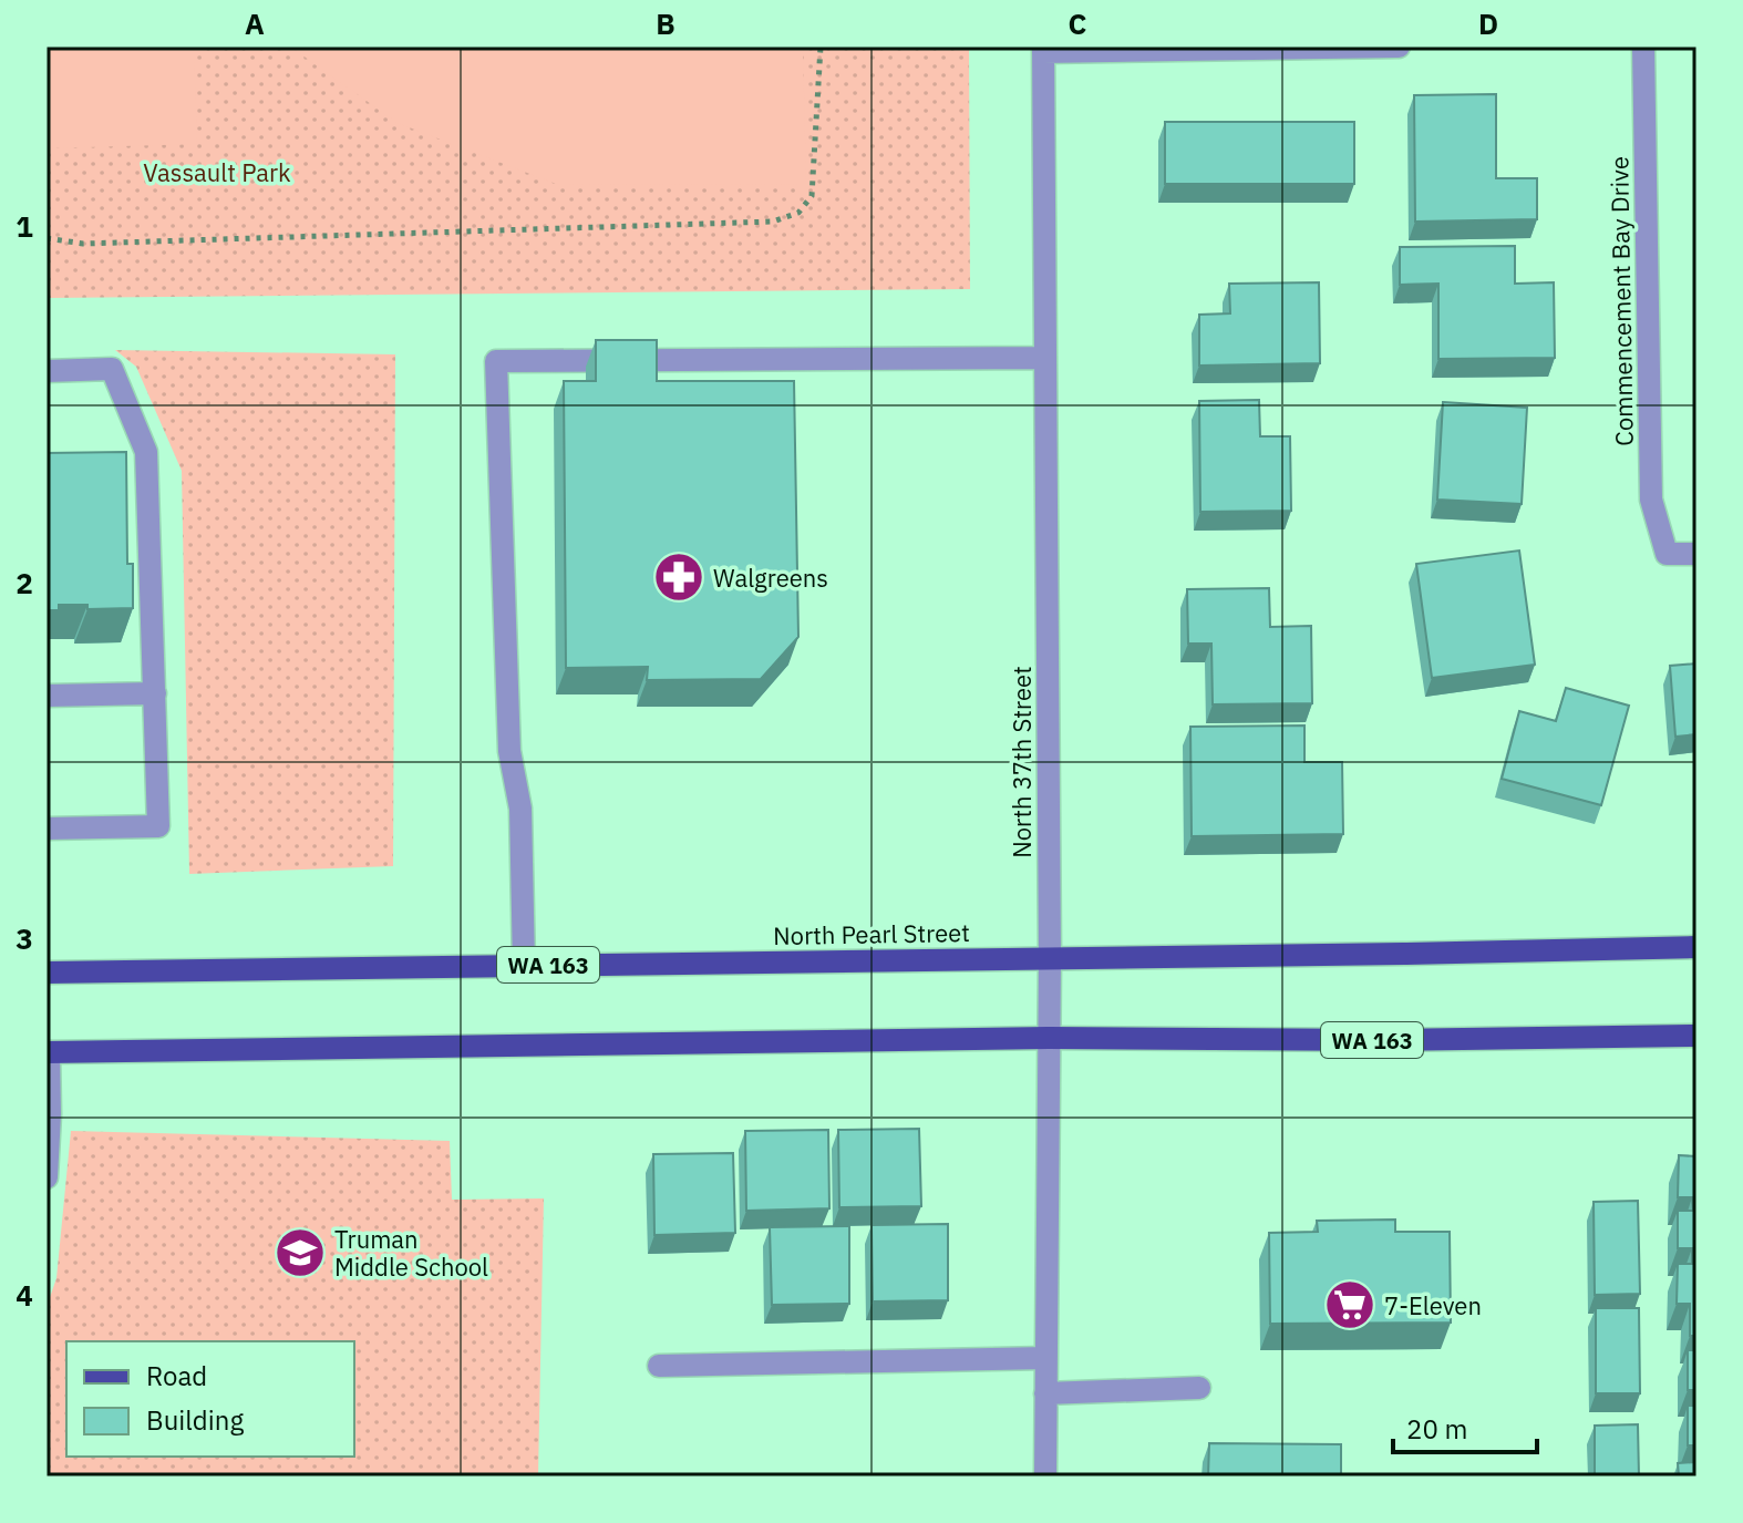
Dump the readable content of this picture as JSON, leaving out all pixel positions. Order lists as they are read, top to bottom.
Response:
{
  "streets": {
    "main road": ["North Pearl Street", "WA 163"],
    "street": ["Commencement Bay Drive", "North 37th Street"]
  },
  "crossings": [
    ["North 37th Street", "North Pearl Street"],
    ["North 37th Street", "WA 163"]
  ],
  "parks": ["Vassault Park"],
  "places": {
    "pharmacy": ["Walgreens"],
    "school or university": ["Truman Middle School"],
    "supermarket": ["7-Eleven"]
  },
  "legend": ["Road", "Building"],
  "scale_bar": "20 m",
  "grid": {
    "columns": [
      "A",
      "B",
      "C",
      "D"
    ],
    "rows": [
      "1",
      "2",
      "3",
      "4"
    ]
  }
}
